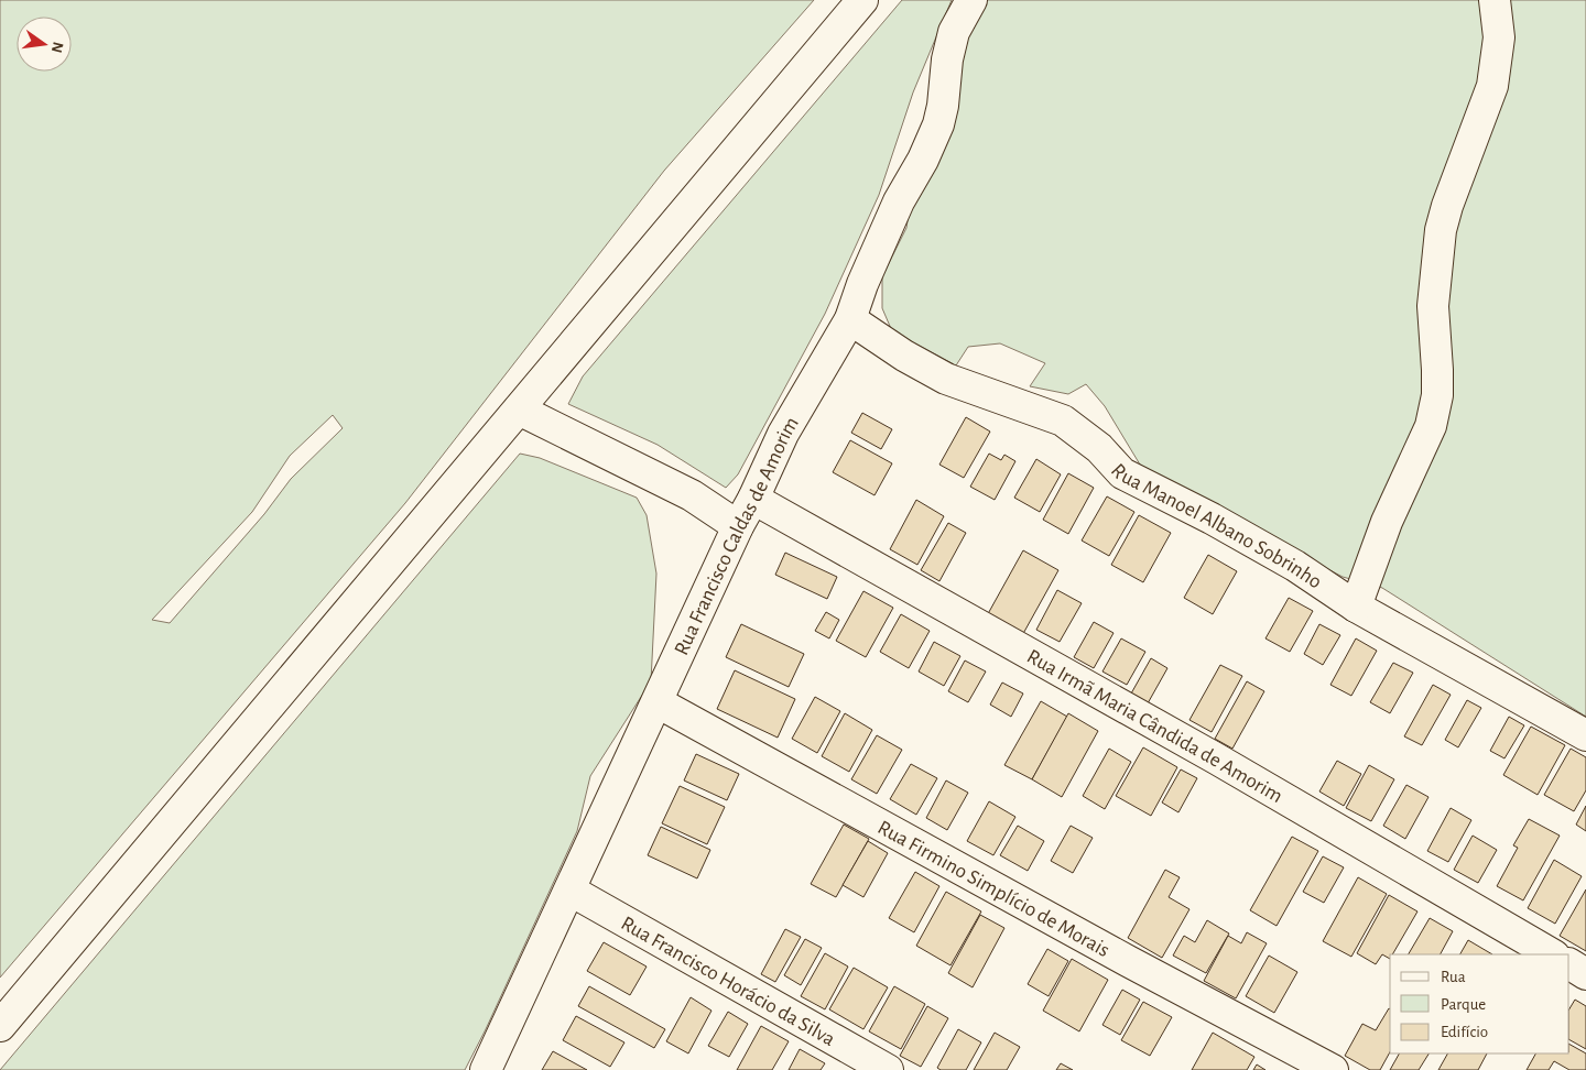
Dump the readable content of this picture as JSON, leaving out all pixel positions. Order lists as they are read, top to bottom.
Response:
{
  "streets": {
    "main road": [
      "Rua Manoel Albano Sobrinho",
      "Rua Francisco Caldas de Amorim",
      "Rua Irmã Maria Cândida de Amorim",
      "Rua Firmino Simplício de Morais",
      "Rua Francisco Horácio da Silva"
    ]
  },
  "crossings": [
    ["Rua Manoel Albano Sobrinho", "Rua Francisco Caldas de Amorim"],
    ["Rua Francisco Caldas de Amorim", "Rua Irmã Maria Cândida de Amorim"],
    ["Rua Francisco Caldas de Amorim", "Rua Firmino Simplício de Morais"],
    ["Rua Francisco Caldas de Amorim", "Rua Francisco Horácio da Silva"]
  ],
  "legend": ["Rua", "Parque", "Edifício"],
  "north": "right"
}
